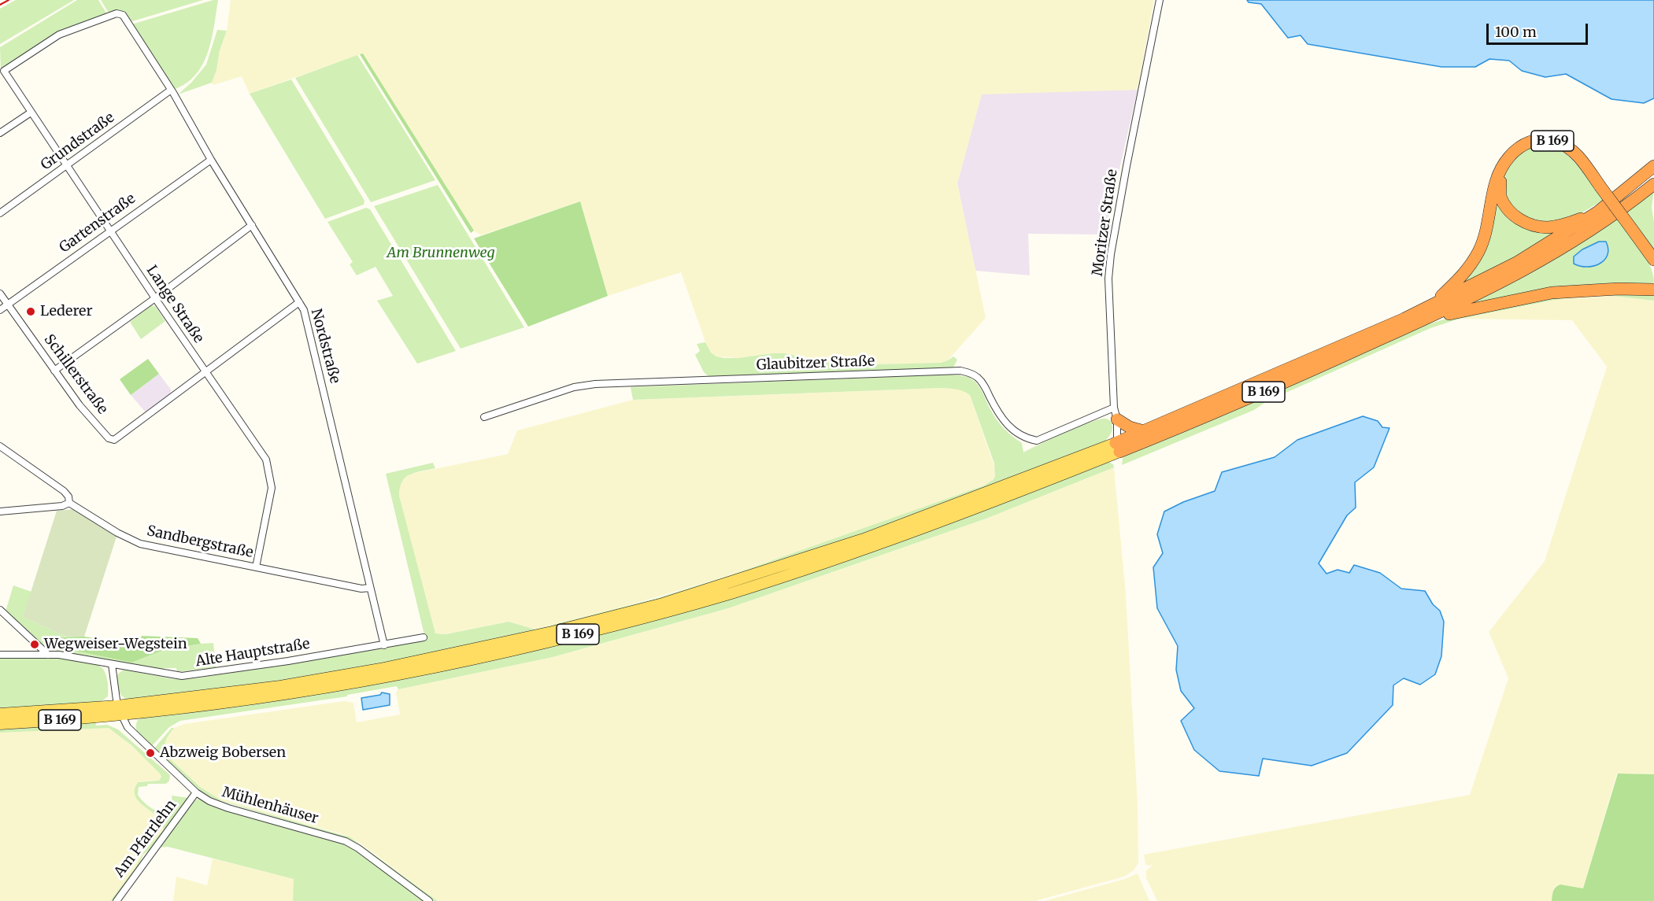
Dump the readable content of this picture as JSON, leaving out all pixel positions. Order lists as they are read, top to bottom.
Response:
{
  "streets": {
    "highway": ["B 169"],
    "street": [
      "Grundstraße",
      "Moritzer Straße",
      "Gartenstraße",
      "Lange Straße",
      "Nordstraße",
      "Glaubitzer Straße",
      "Schillerstraße",
      "Sandbergstraße",
      "Alte Hauptstraße",
      "Mühlenhäuser",
      "Am Pfarrlehn"
    ]
  },
  "crossings": [
    ["B 169", "Moritzer Straße"],
    ["B 169", "Mühlenhäuser"],
    ["Grundstraße", "Lange Straße"],
    ["Grundstraße", "Nordstraße"],
    ["Moritzer Straße", "Glaubitzer Straße"],
    ["Gartenstraße", "Lange Straße"],
    ["Gartenstraße", "Nordstraße"],
    ["Gartenstraße", "Schillerstraße"],
    ["Lange Straße", "Nordstraße"],
    ["Lange Straße", "Schillerstraße"],
    ["Lange Straße", "Sandbergstraße"],
    ["Nordstraße", "Sandbergstraße"],
    ["Nordstraße", "Alte Hauptstraße"],
    ["Mühlenhäuser", "Am Pfarrlehn"]
  ],
  "parks": ["Am Brunnenweg"],
  "places": ["Lederer", "Wegweiser-Wegstein", "Abzweig Bobersen"],
  "scale_bar": "100 m"
}
